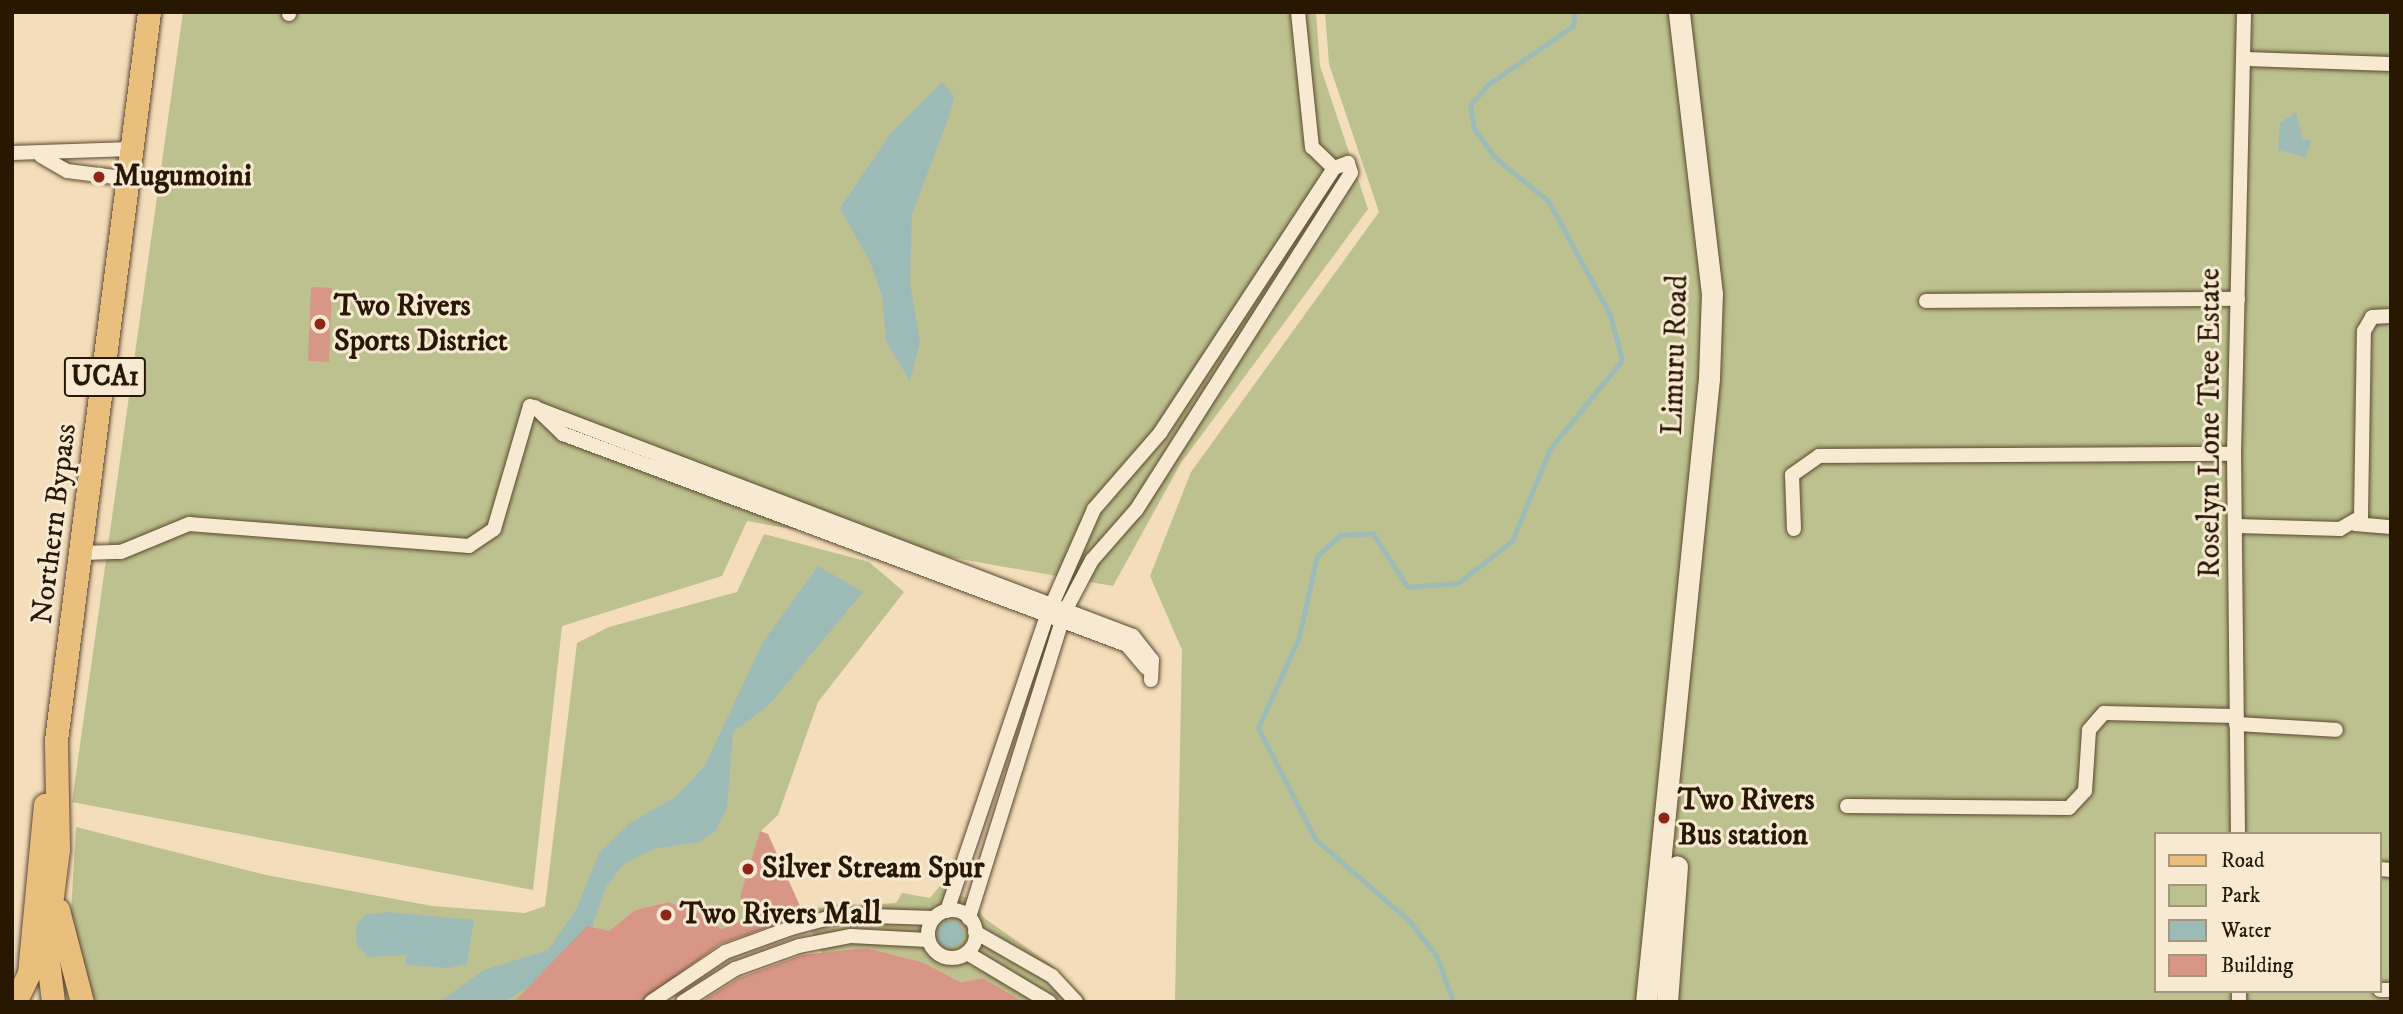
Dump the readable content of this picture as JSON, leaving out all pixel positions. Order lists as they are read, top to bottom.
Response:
{
  "streets": {
    "main road": ["Limuru Road", "UCA1", "Northern Bypass"],
    "street": ["Roselyn Lone Tree Estate"]
  },
  "crossings": [
    ["UCA1", "Northern Bypass"]
  ],
  "places": [
    "Mugumoini",
    "Two Rivers Sports District",
    "Two Rivers Bus station",
    "Silver Stream Spur",
    "Two Rivers Mall"
  ],
  "legend": [
    "Road",
    "Park",
    "Water",
    "Building"
  ]
}
